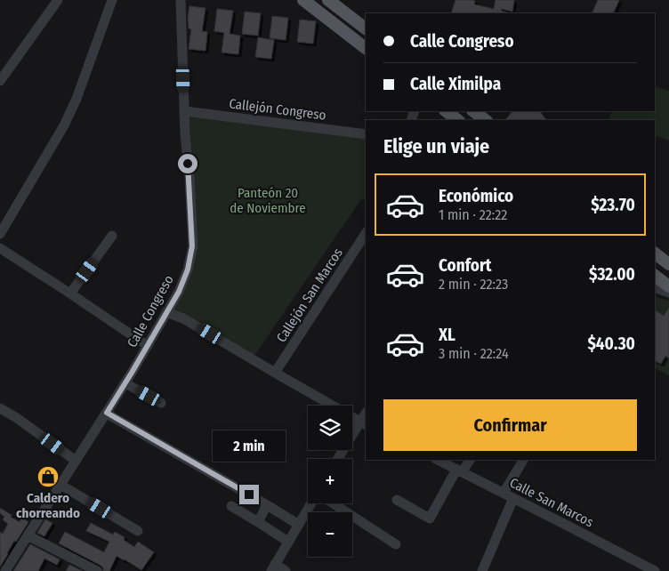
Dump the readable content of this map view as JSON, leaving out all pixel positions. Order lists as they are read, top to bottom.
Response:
{
  "streets": {
    "street": [
      "Callejón Congreso",
      "Callejón San Marcos",
      "Calle Congreso",
      "Calle San Marcos"
    ]
  },
  "crossings": [
    ["Callejón Congreso", "Calle Congreso"]
  ],
  "parks": ["Panteón 20 de Noviembre"],
  "places": {
    "shop": ["Caldero chorreando"]
  },
  "page": {
    "banner": ["Calle Congreso", "Calle Ximilpa"],
    "heading": "Elige un viaje",
    "list": [
      {
        "name": "Económico",
        "note": "1 min · 22:22",
        "value": "$23.70"
      },
      {
        "name": "Confort",
        "note": "2 min · 22:23",
        "value": "$32.00"
      },
      {
        "name": "XL",
        "note": "3 min · 22:24",
        "value": "$40.30"
      }
    ],
    "buttons": "Confirmar",
    "map_buttons": ["+", "−"],
    "bubble": "2 min"
  }
}
